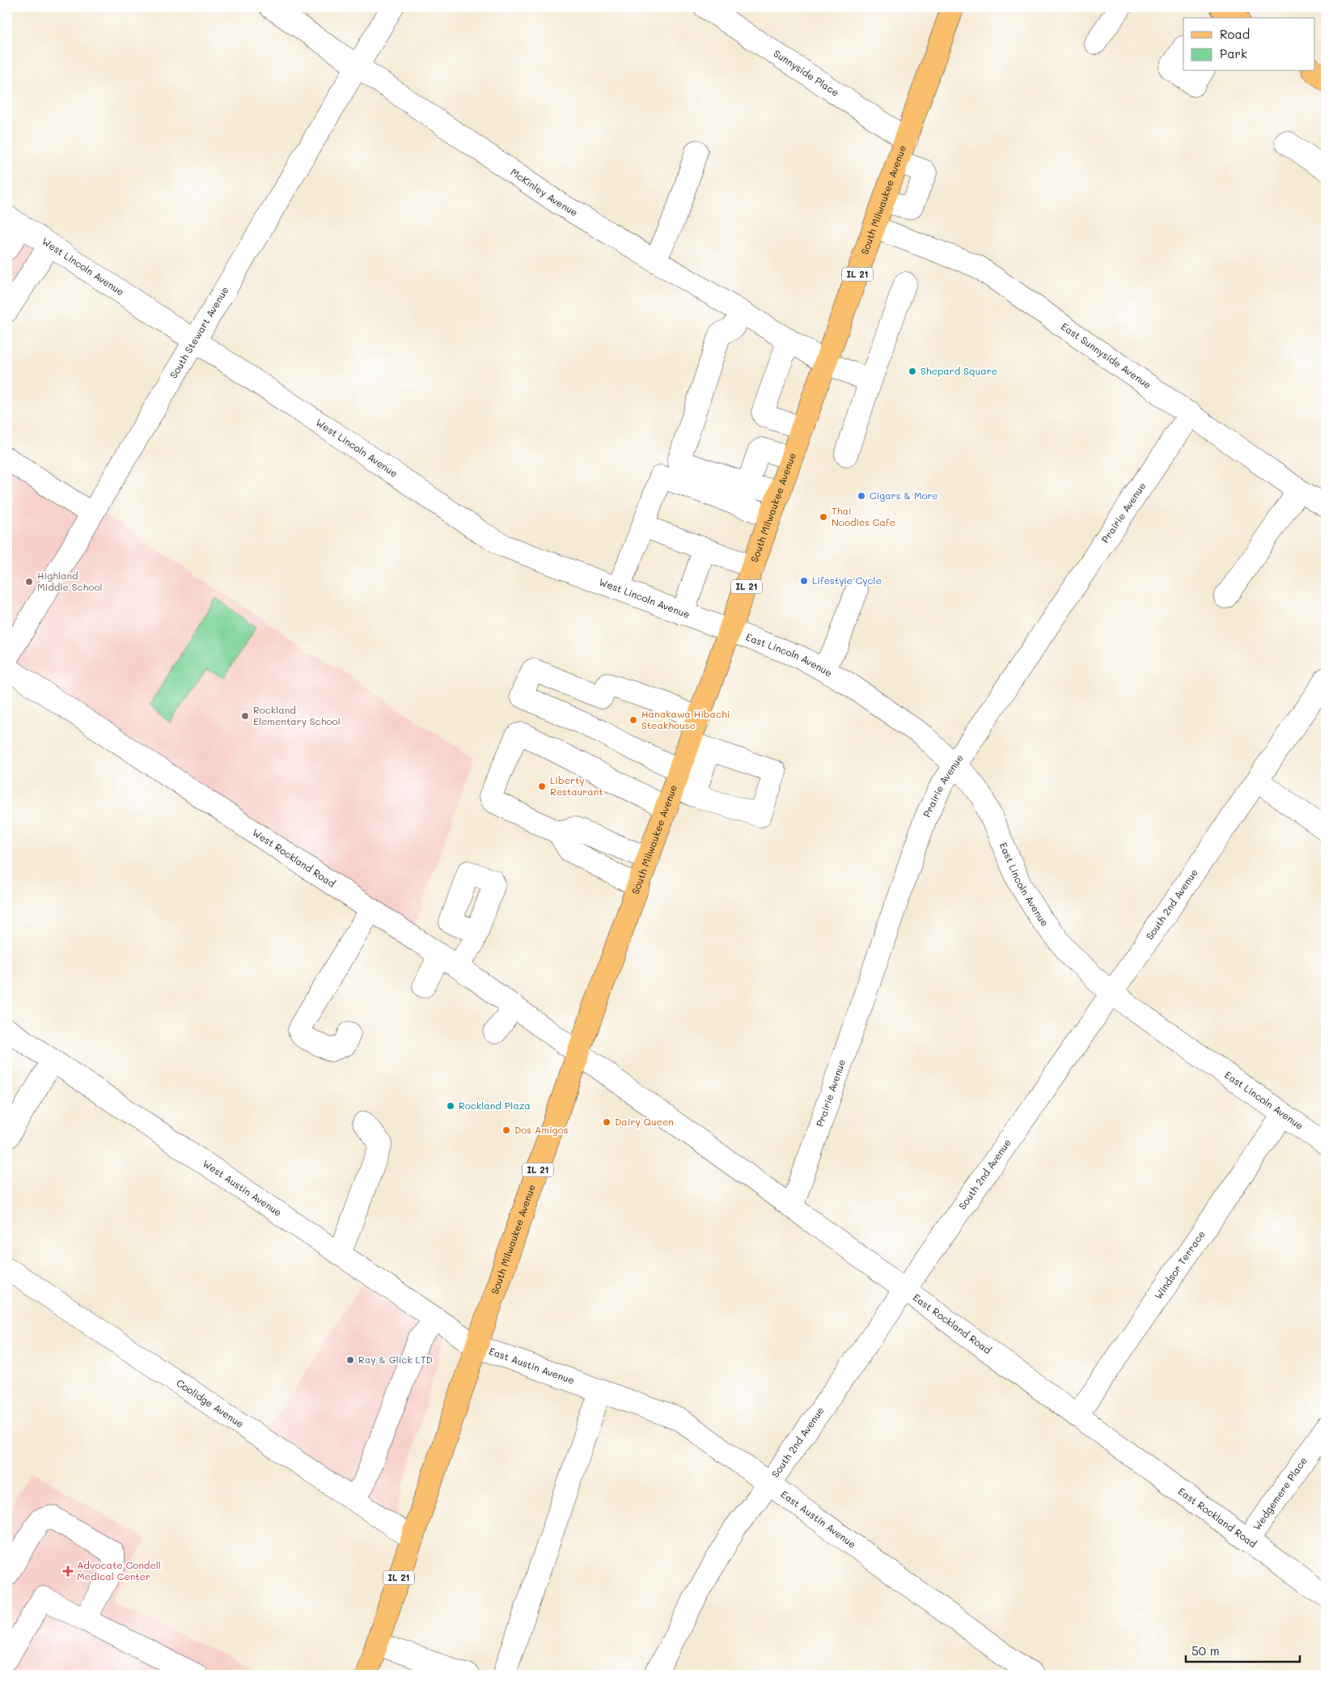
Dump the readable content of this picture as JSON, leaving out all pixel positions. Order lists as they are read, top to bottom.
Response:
{
  "streets": {
    "main road": ["South Milwaukee Avenue", "IL 21"],
    "street": [
      "Sunnyside Place",
      "McKinley Avenue",
      "West Lincoln Avenue",
      "South Stewart Avenue",
      "East Sunnyside Avenue",
      "Prairie Avenue",
      "East Lincoln Avenue",
      "West Rockland Road",
      "South 2nd Avenue",
      "West Austin Avenue",
      "Windsor Terrace",
      "East Rockland Road",
      "East Austin Avenue",
      "Coolidge Avenue",
      "Wedgemere Place"
    ]
  },
  "crossings": [
    ["Sunnyside Place", "South Milwaukee Avenue"],
    ["McKinley Avenue", "South Milwaukee Avenue"],
    ["McKinley Avenue", "South Stewart Avenue"],
    ["South Milwaukee Avenue", "West Lincoln Avenue"],
    ["South Milwaukee Avenue", "East Sunnyside Avenue"],
    ["South Milwaukee Avenue", "East Lincoln Avenue"],
    ["South Milwaukee Avenue", "West Rockland Road"],
    ["South Milwaukee Avenue", "West Austin Avenue"],
    ["South Milwaukee Avenue", "East Rockland Road"],
    ["South Milwaukee Avenue", "East Austin Avenue"],
    ["South Milwaukee Avenue", "Coolidge Avenue"],
    ["West Lincoln Avenue", "South Stewart Avenue"],
    ["West Lincoln Avenue", "East Lincoln Avenue"],
    ["East Sunnyside Avenue", "Prairie Avenue"],
    ["Prairie Avenue", "East Lincoln Avenue"],
    ["Prairie Avenue", "East Rockland Road"],
    ["East Lincoln Avenue", "South 2nd Avenue"],
    ["East Lincoln Avenue", "Windsor Terrace"],
    ["West Rockland Road", "East Rockland Road"],
    ["South 2nd Avenue", "East Rockland Road"],
    ["South 2nd Avenue", "East Austin Avenue"],
    ["West Austin Avenue", "East Austin Avenue"],
    ["Windsor Terrace", "East Rockland Road"],
    ["East Rockland Road", "Wedgemere Place"]
  ],
  "places": {
    "other": [
      "Shepard Square",
      "Cigars & More",
      "Thai Noodles Cafe",
      "Lifestyle Cycle",
      "Highland Middle School",
      "Rockland Elementary School",
      "Hanakawa Hibachi Steakhouse",
      "Liberty Restaurant",
      "Rockland Plaza",
      "Dairy Queen",
      "Dos Amigos",
      "Ray & Glick LTD"
    ],
    "health": ["Advocate Condell Medical Center"]
  },
  "legend": ["Road", "Park"],
  "scale_bar": "50 m"
}
